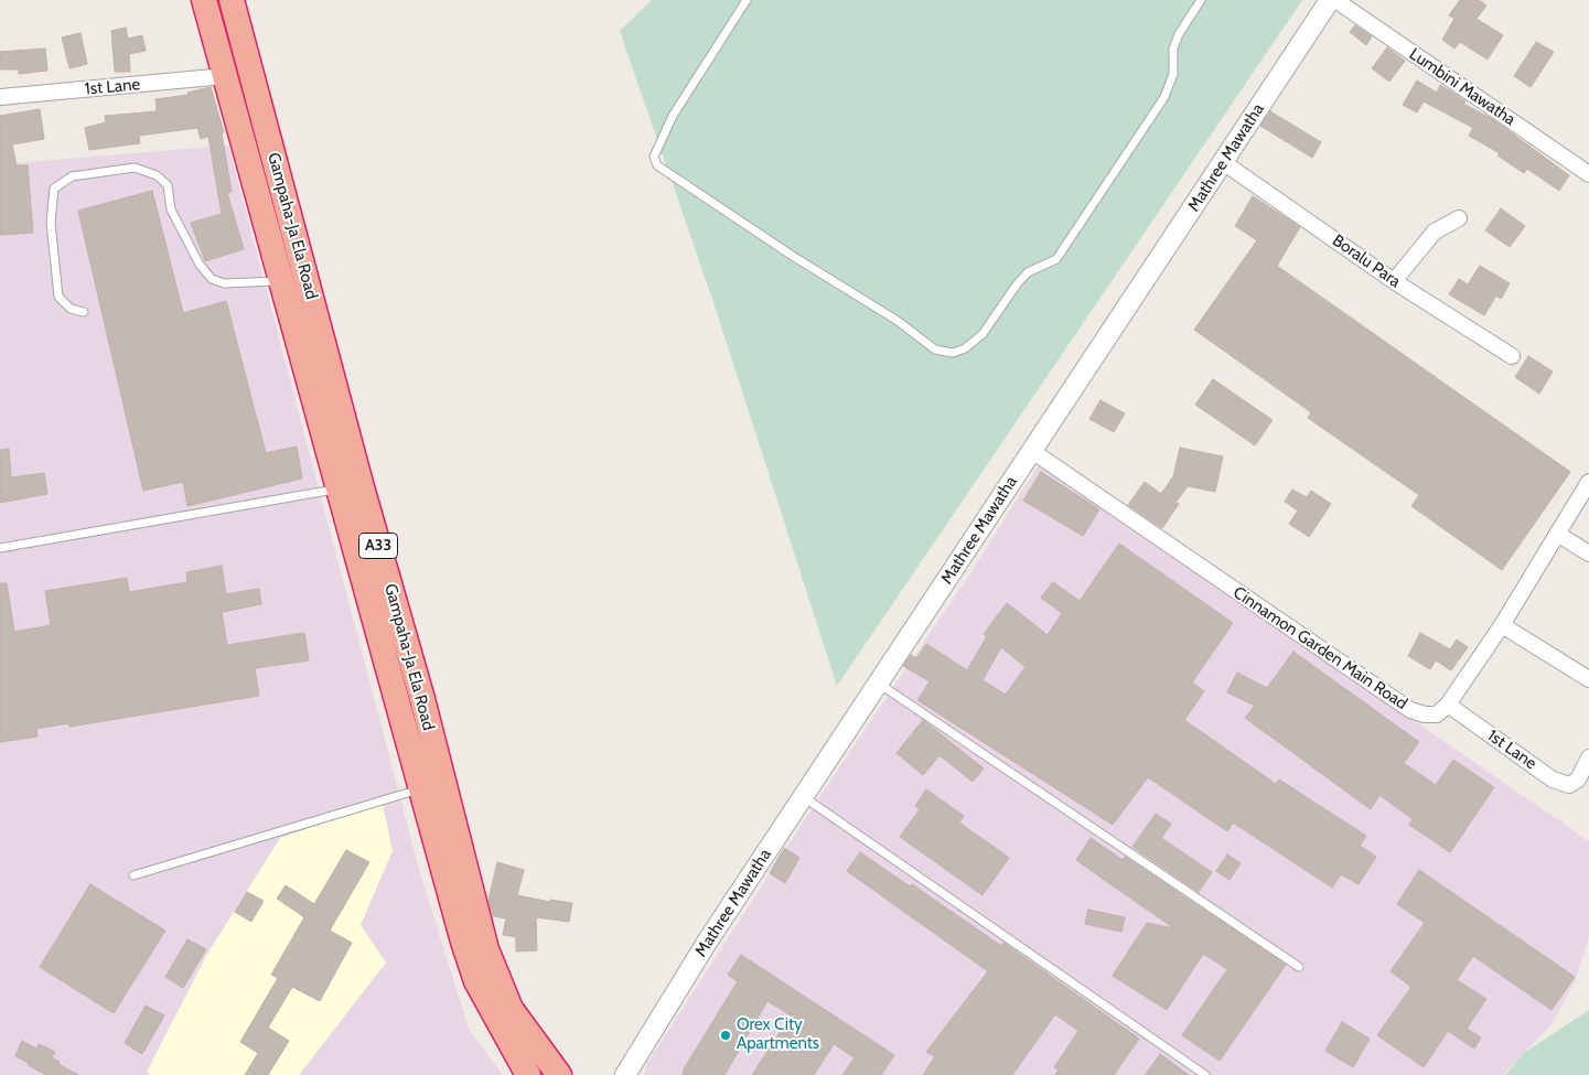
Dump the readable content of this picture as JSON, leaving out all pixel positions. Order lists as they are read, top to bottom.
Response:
{
  "streets": {
    "highway": ["Gampaha-Ja Ela Road", "A33"],
    "street": [
      "1st Lane",
      "Lumbini Mawatha",
      "Mathree Mawatha",
      "Boralu Para",
      "Cinnamon Garden Main Road"
    ]
  },
  "crossings": [
    ["1st Lane", "Gampaha-Ja Ela Road"],
    ["1st Lane", "Cinnamon Garden Main Road"],
    ["Mathree Mawatha", "Boralu Para"],
    ["Mathree Mawatha", "Cinnamon Garden Main Road"]
  ],
  "places": ["Orex City Apartments"]
}
